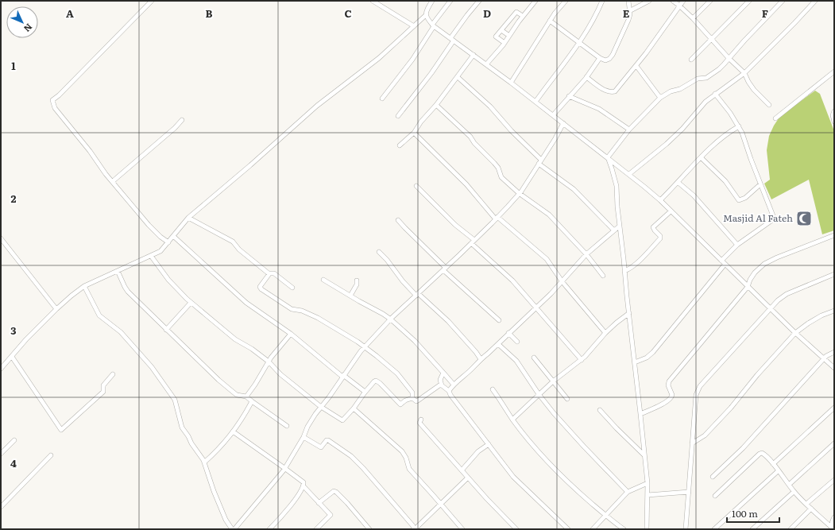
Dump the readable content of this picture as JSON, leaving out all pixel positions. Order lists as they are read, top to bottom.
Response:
{
  "places": {
    "mosque": ["Masjid Al Fateh"]
  },
  "scale_bar": "100 m",
  "north": "bottom right",
  "grid": {
    "columns": [
      "A",
      "B",
      "C",
      "D",
      "E",
      "F"
    ],
    "rows": [
      "1",
      "2",
      "3",
      "4"
    ]
  }
}
